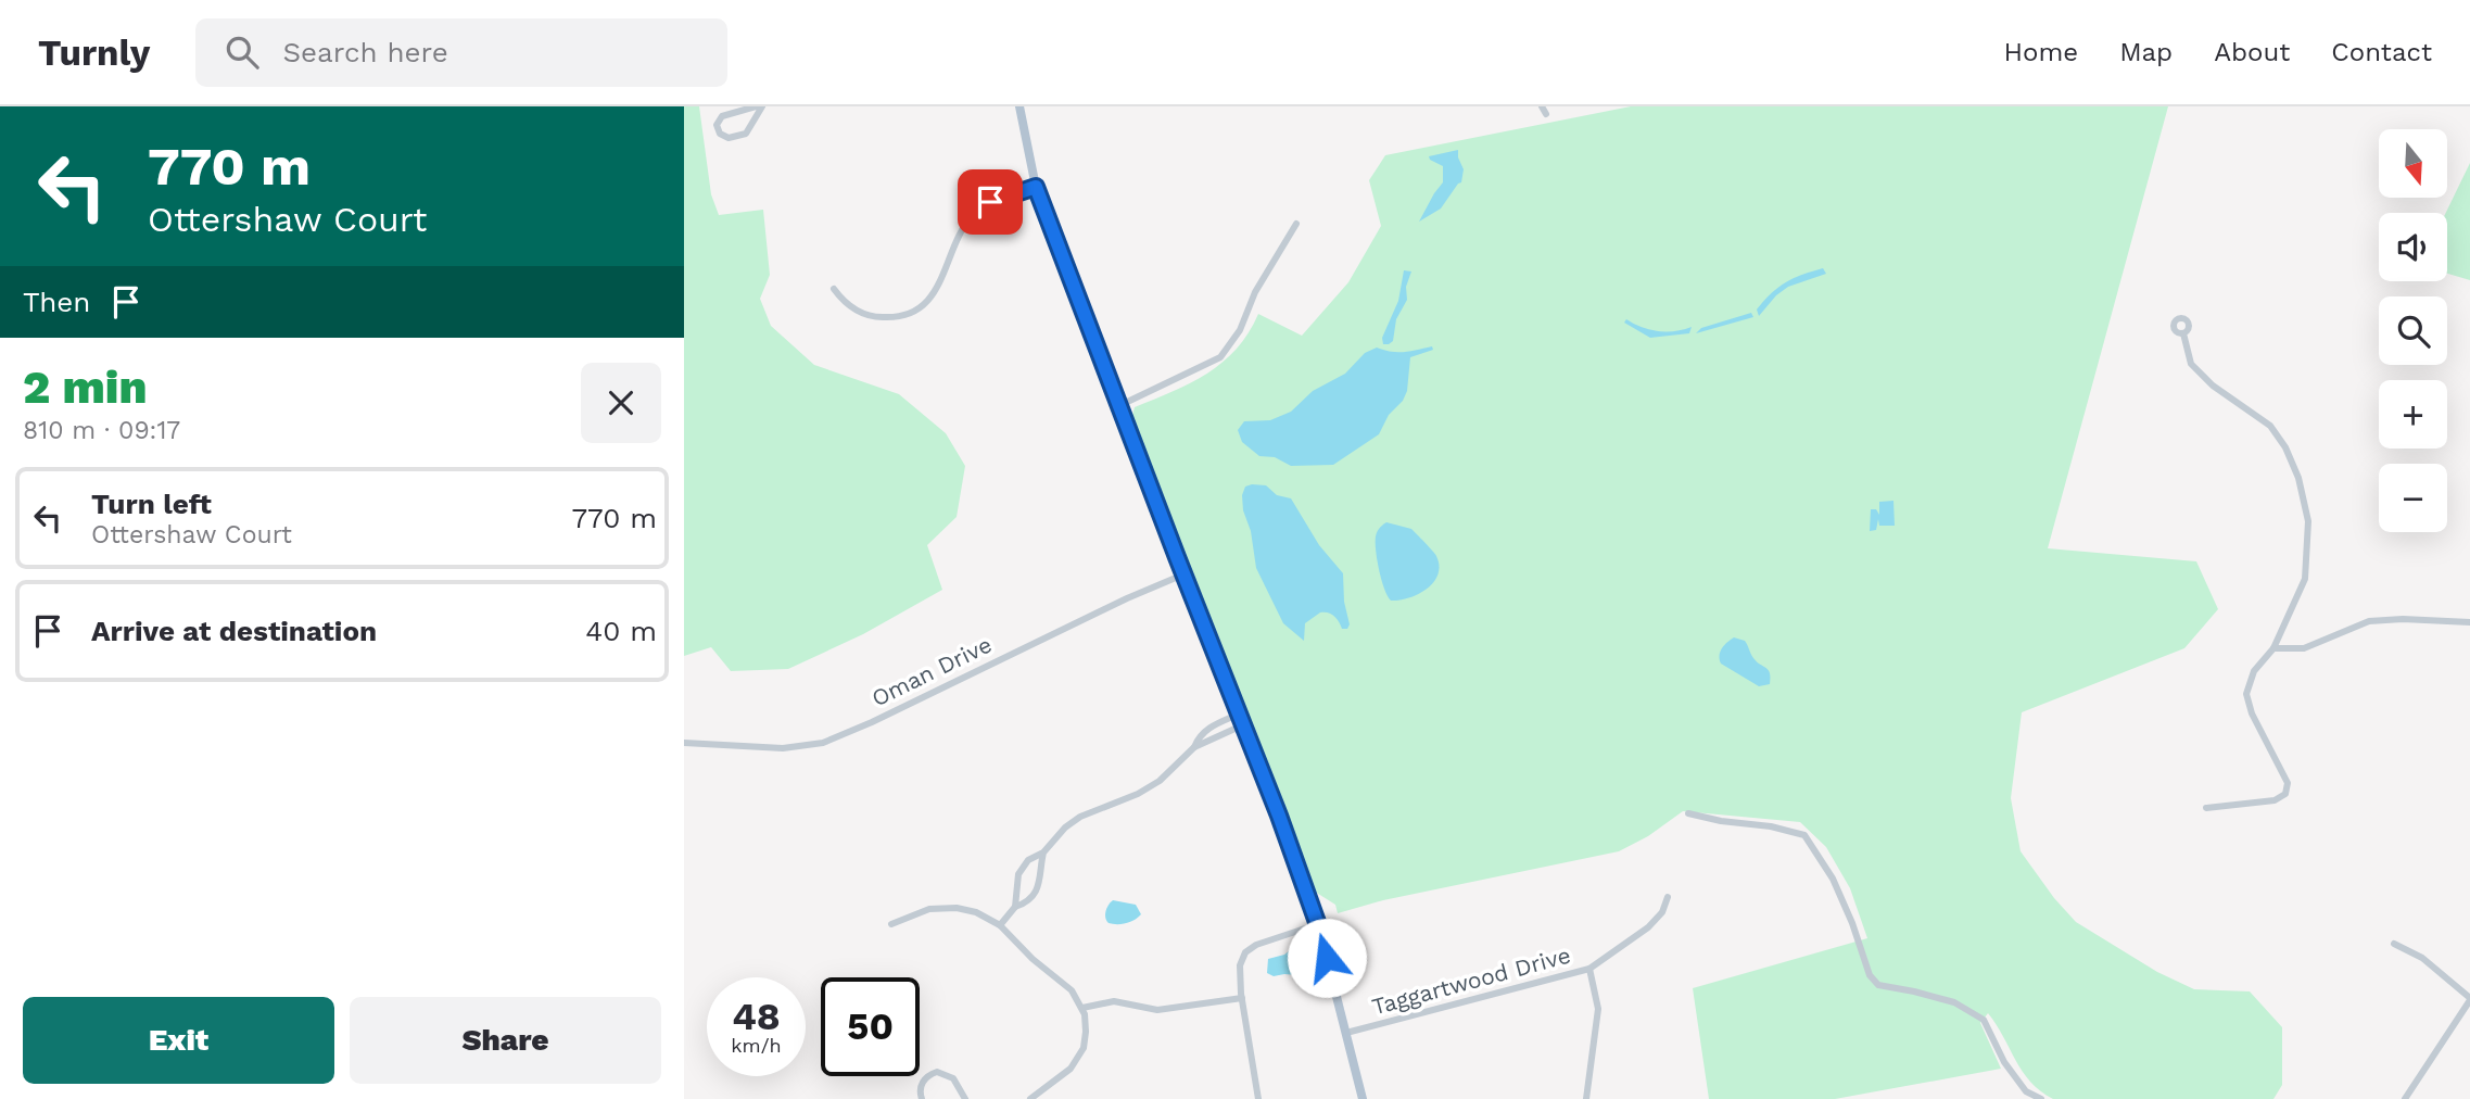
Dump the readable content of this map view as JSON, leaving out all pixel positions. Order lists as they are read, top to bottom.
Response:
{
  "streets": {
    "street": ["Oman Drive", "Taggartwood Drive"]
  },
  "north": "bottom",
  "page": {
    "header": "Turnly",
    "search": "Search here",
    "nav": [
      "Home",
      "Map",
      "About",
      "Contact"
    ],
    "turn": ["770 m", "Ottershaw Court"],
    "map_buttons": ["+", "−"],
    "then": "Then",
    "heading": ["2 min", "810 m · 09:17"],
    "list": [
      {
        "name": "Turn left",
        "note": "Ottershaw Court",
        "value": "770 m"
      },
      {
        "name": "Arrive at destination",
        "value": "40 m"
      }
    ],
    "speed": "48 km/h",
    "limit": "50",
    "buttons": ["Exit", "Share"]
  }
}
